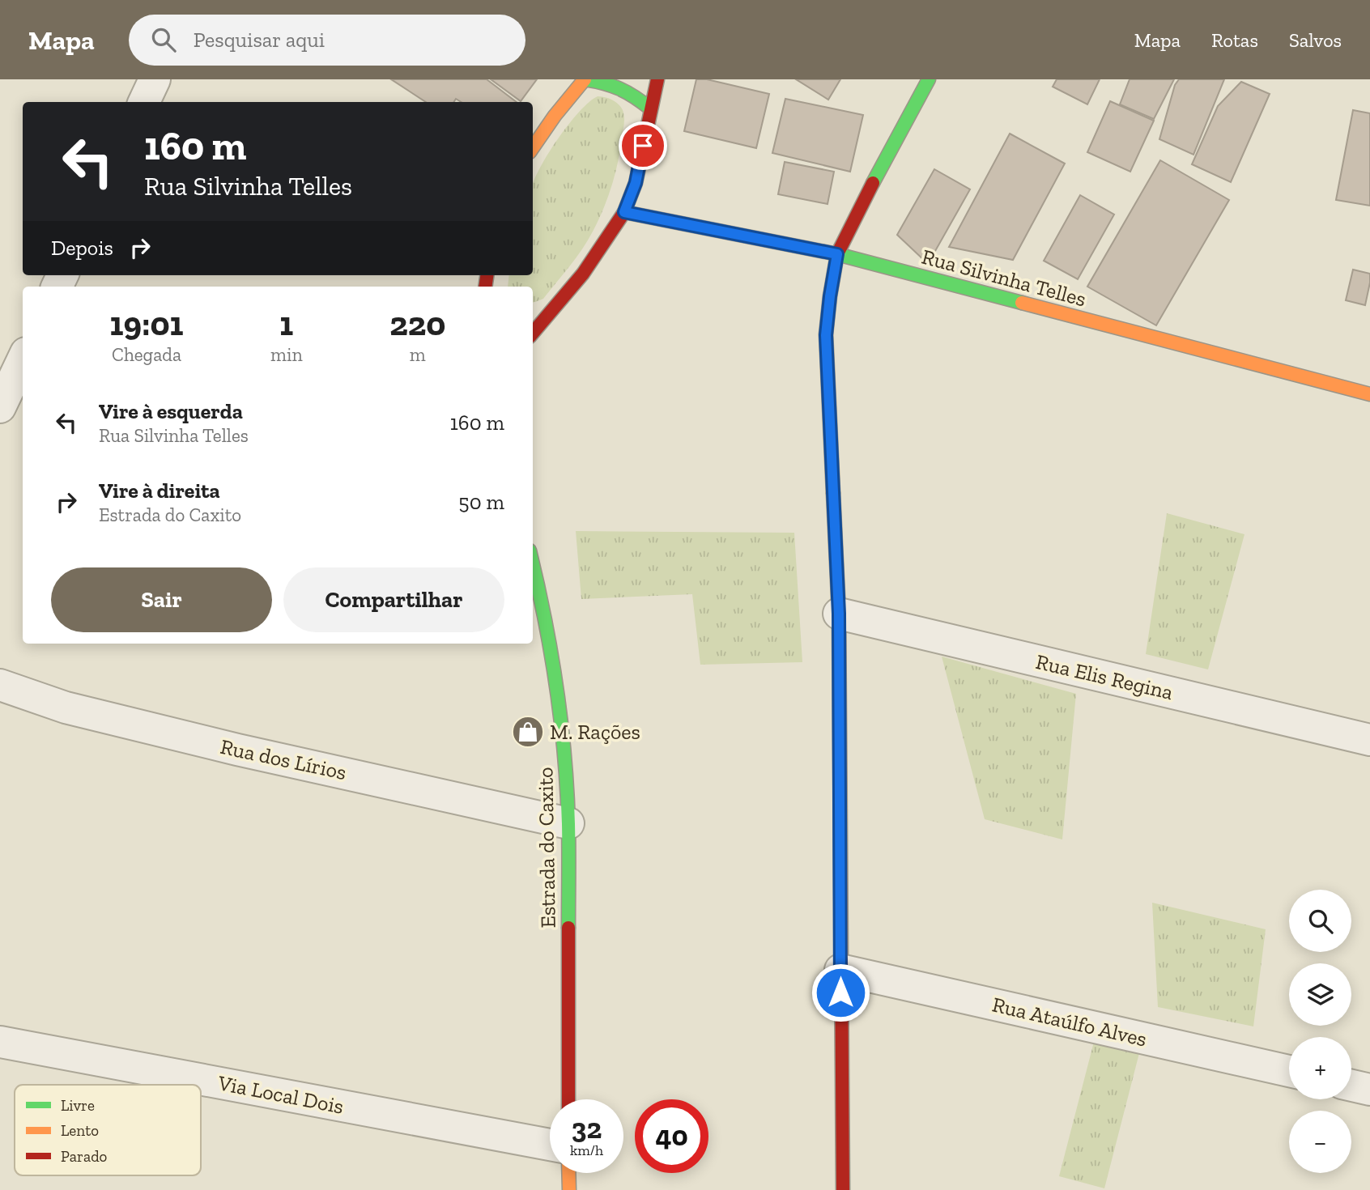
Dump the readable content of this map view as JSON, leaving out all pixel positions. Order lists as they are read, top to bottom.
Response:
{
  "streets": {
    "street": [
      "Rua Silvinha Telles",
      "Rua Elis Regina",
      "Rua dos Lírios",
      "Estrada do Caxito",
      "Rua Ataúlfo Alves",
      "Via Local Dois"
    ]
  },
  "crossings": [
    ["Rua dos Lírios", "Estrada do Caxito"]
  ],
  "places": {
    "shop": ["M. Rações"]
  },
  "legend": ["Livre", "Lento", "Parado"],
  "page": {
    "header": "Mapa",
    "search": "Pesquisar aqui",
    "nav": ["Mapa", "Rotas", "Salvos"],
    "turn": ["160 m", "Rua Silvinha Telles"],
    "then": "Depois",
    "eta": [
      "19:01",
      "Chegada",
      "1",
      "min",
      "220",
      "m"
    ],
    "list": [
      {
        "name": "Vire à esquerda",
        "note": "Rua Silvinha Telles",
        "value": "160 m"
      },
      {
        "name": "Vire à direita",
        "note": "Estrada do Caxito",
        "value": "50 m"
      }
    ],
    "buttons": ["Sair", "Compartilhar"],
    "map_buttons": ["+", "−"],
    "speed": "32 km/h",
    "limit": "40"
  }
}
